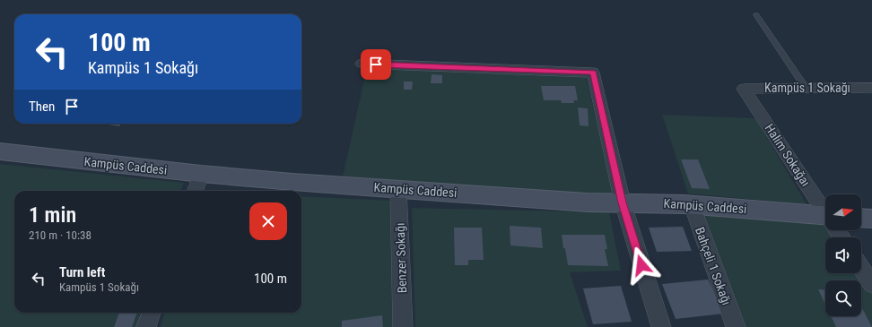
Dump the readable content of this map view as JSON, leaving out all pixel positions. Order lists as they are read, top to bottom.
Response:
{
  "streets": {
    "street": [
      "Kampüs 1 Sokağı",
      "Halim Sokağaı",
      "Kampüs Caddesi",
      "Benzer Sokağı",
      "Bahçeli 1 Sokağı"
    ]
  },
  "crossings": [
    ["Kampüs 1 Sokağı", "Halim Sokağaı"],
    ["Kampüs Caddesi", "Benzer Sokağı"],
    ["Kampüs Caddesi", "Bahçeli 1 Sokağı"]
  ],
  "north": "right",
  "page": {
    "turn": ["100 m", "Kampüs 1 Sokağı"],
    "then": "Then",
    "heading": ["1 min", "210 m · 10:38"],
    "list": [
      {
        "name": "Turn left",
        "note": "Kampüs 1 Sokağı",
        "value": "100 m"
      }
    ]
  }
}
